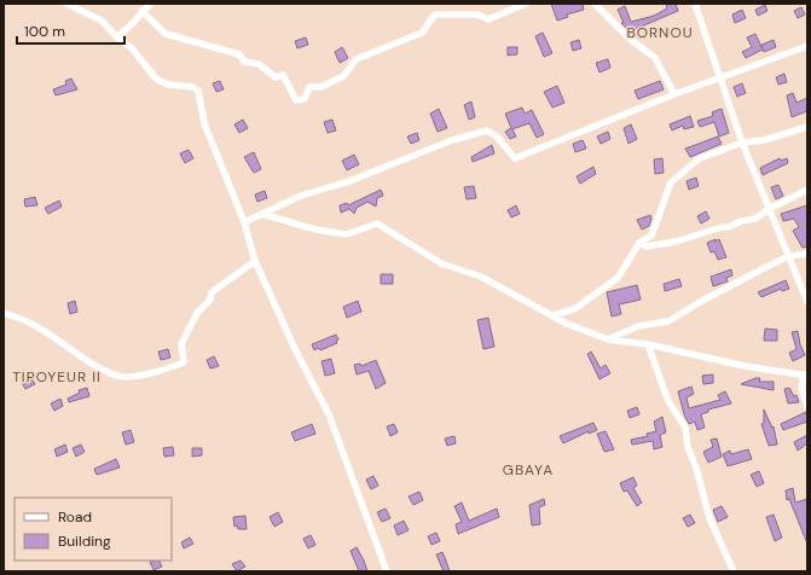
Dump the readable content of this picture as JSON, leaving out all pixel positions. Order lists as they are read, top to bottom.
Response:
{
  "districts": ["BORNOU", "TIPOYEUR II", "GBAYA"],
  "legend": ["Road", "Building"],
  "scale_bar": "100 m"
}
